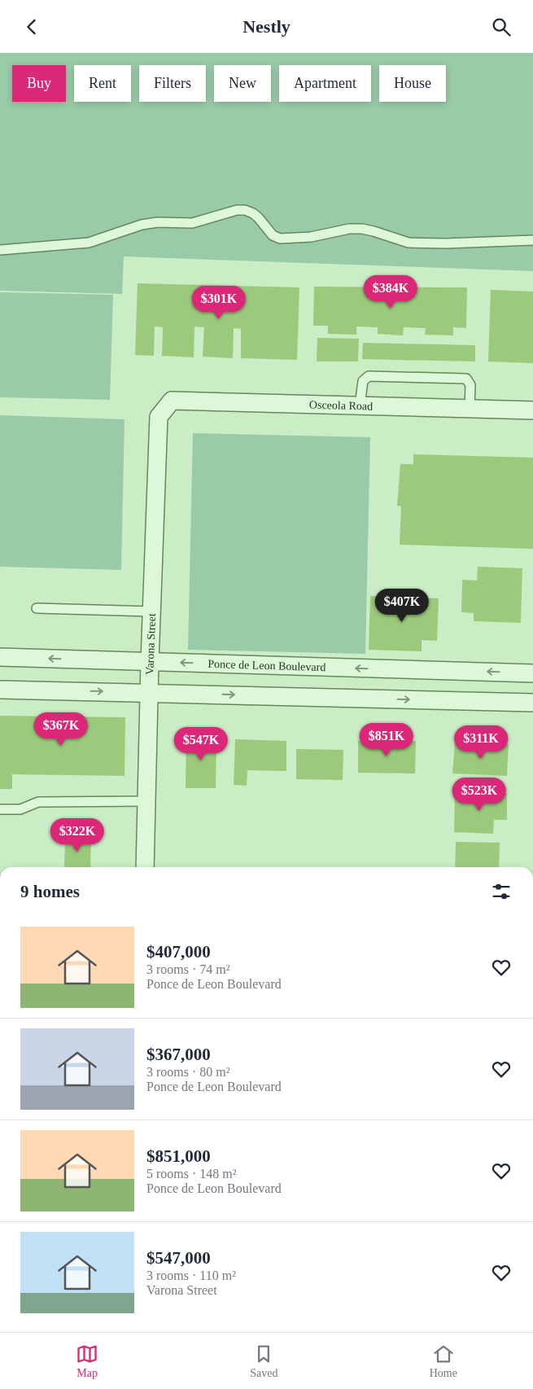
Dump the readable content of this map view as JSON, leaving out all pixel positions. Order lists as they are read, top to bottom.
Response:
{
  "streets": {
    "street": ["Osceola Road", "Varona Street", "Ponce de Leon Boulevard"]
  },
  "crossings": [
    ["Osceola Road", "Varona Street"],
    ["Varona Street", "Ponce de Leon Boulevard"]
  ],
  "page": {
    "header": "Nestly",
    "chip": [
      "Buy",
      "Rent",
      "Filters",
      "New",
      "Apartment",
      "House"
    ],
    "price": [
      "$384K",
      "$301K",
      "$407K",
      "$367K",
      "$851K",
      "$311K",
      "$547K",
      "$523K",
      "$322K"
    ],
    "heading": "9 homes",
    "list": [
      {
        "name": "$407,000",
        "note": "3 rooms · 74 m² · Ponce de Leon Boulevard"
      },
      {
        "name": "$367,000",
        "note": "3 rooms · 80 m² · Ponce de Leon Boulevard"
      },
      {
        "name": "$851,000",
        "note": "5 rooms · 148 m² · Ponce de Leon Boulevard"
      },
      {
        "name": "$547,000",
        "note": "3 rooms · 110 m² · Varona Street"
      }
    ],
    "tabs": ["Map", "Saved", "Home"]
  }
}
